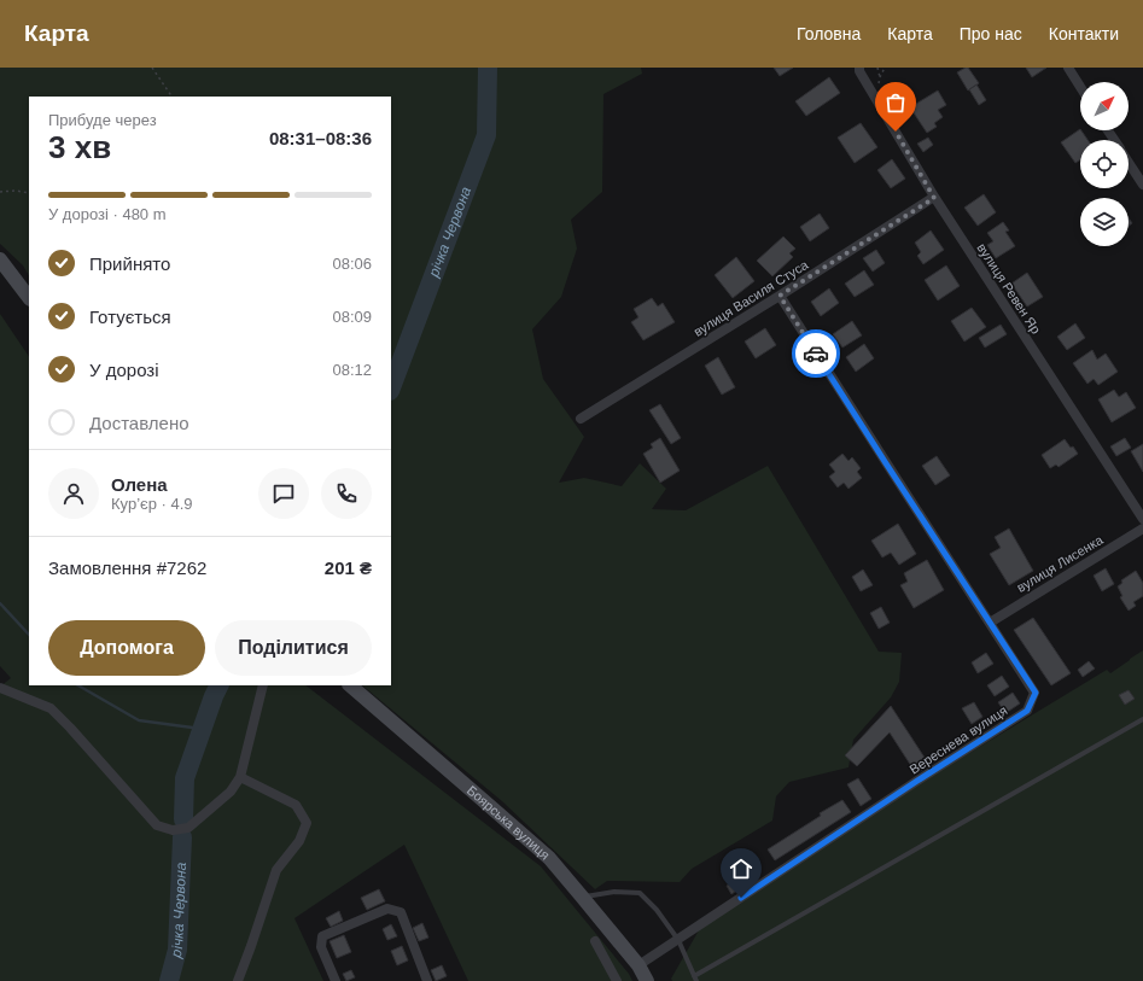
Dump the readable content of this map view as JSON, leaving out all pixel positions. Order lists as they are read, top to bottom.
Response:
{
  "streets": {
    "street": [
      "вулиця Ревен Яр",
      "вулиця Василя Стуса",
      "вулиця Лисенка",
      "Вереснева вулиця",
      "Боярська вулиця"
    ]
  },
  "crossings": [
    ["вулиця Ревен Яр", "вулиця Василя Стуса"],
    ["вулиця Василя Стуса", "Вереснева вулиця"],
    ["вулиця Лисенка", "Вереснева вулиця"],
    ["Вереснева вулиця", "Боярська вулиця"]
  ],
  "water": ["річка Червона"],
  "north": "top right",
  "page": {
    "header": "Карта",
    "nav": [
      "Головна",
      "Карта",
      "Про нас",
      "Контакти"
    ],
    "heading": ["3 хв", "Прибуде через", "08:31–08:36"],
    "panel": [
      "Олена",
      "Кур’єр · 4.9",
      "Замовлення #7262",
      "201 ₴"
    ],
    "bar": "У дорозі · 480 m",
    "list": [
      ["Прийнято", "08:06"],
      ["Готується", "08:09"],
      ["У дорозі", "08:12"],
      "Доставлено"
    ],
    "buttons": ["Допомога", "Поділитися"]
  }
}
